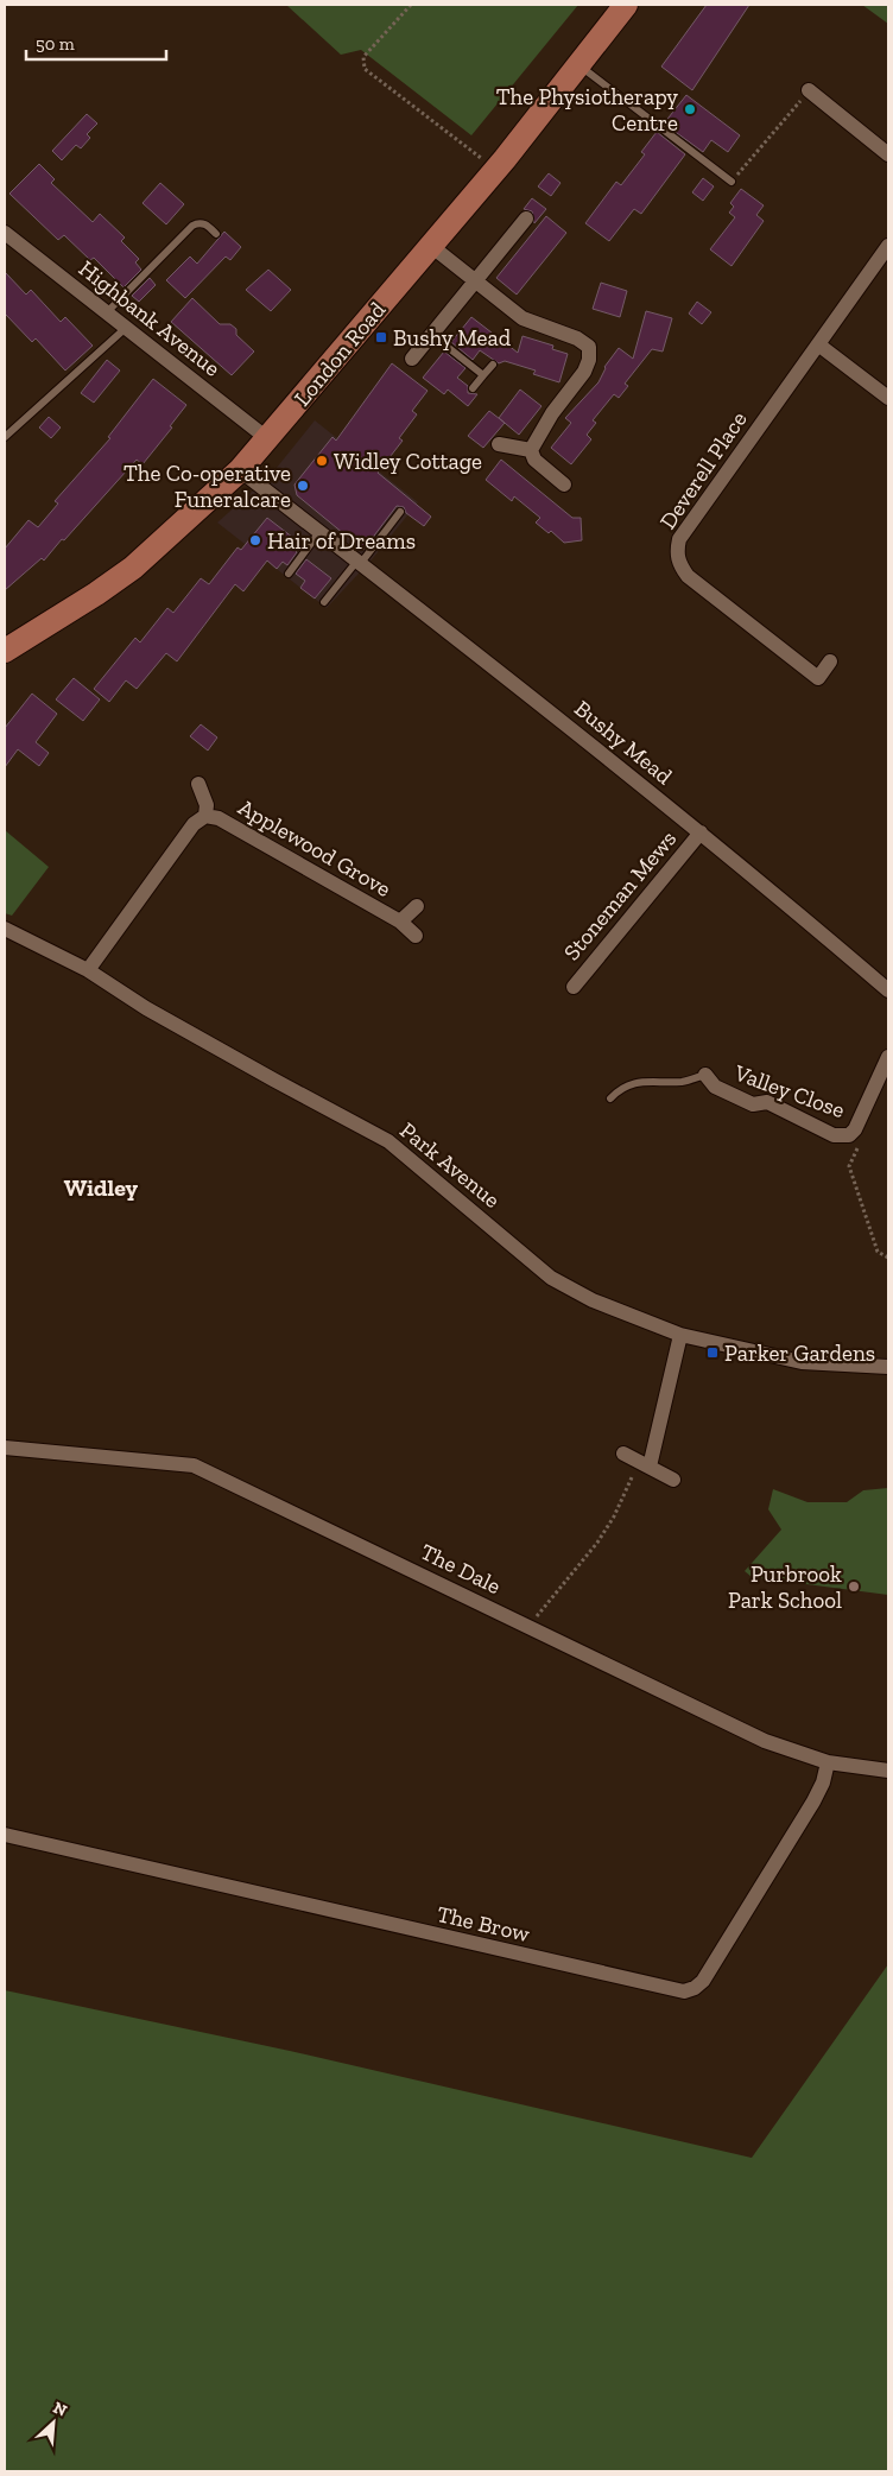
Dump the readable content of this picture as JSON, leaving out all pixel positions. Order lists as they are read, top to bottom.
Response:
{
  "streets": {
    "main road": ["London Road"],
    "street": [
      "Highbank Avenue",
      "Deverell Place",
      "Bushy Mead",
      "Applewood Grove",
      "Stoneman Mews",
      "Valley Close",
      "Park Avenue",
      "The Dale",
      "The Brow"
    ]
  },
  "crossings": [
    ["Highbank Avenue", "London Road"],
    ["London Road", "Bushy Mead"],
    ["Bushy Mead", "Stoneman Mews"],
    ["Applewood Grove", "Park Avenue"],
    ["The Dale", "The Brow"]
  ],
  "districts": ["Widley"],
  "places": {
    "other": [
      "The Physiotherapy Centre",
      "Widley Cottage",
      "The Co-operative Funeralcare",
      "Hair of Dreams",
      "Purbrook Park School"
    ],
    "transit": ["Bushy Mead", "Parker Gardens"]
  },
  "scale_bar": "50 m",
  "north": "top right"
}
